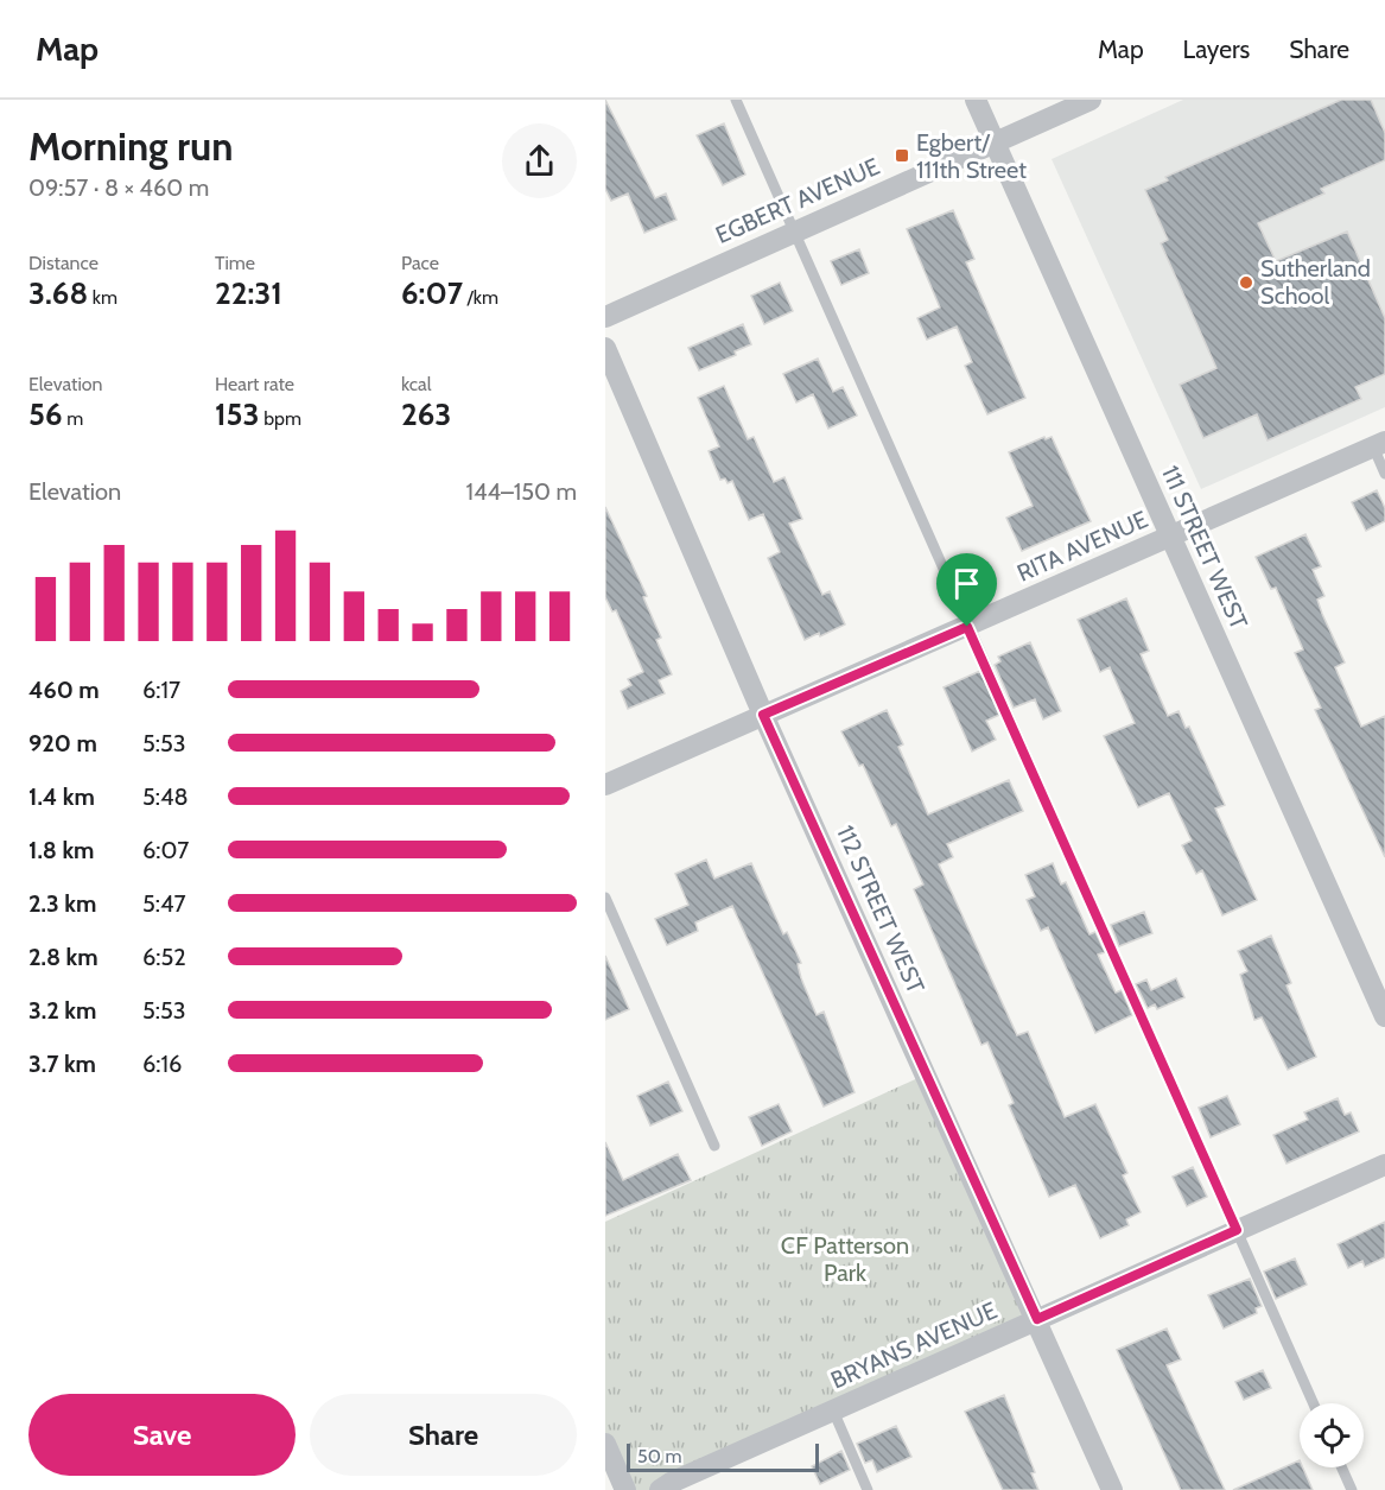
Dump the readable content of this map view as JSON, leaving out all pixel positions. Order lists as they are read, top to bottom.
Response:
{
  "streets": {
    "street": [
      "EGBERT AVENUE",
      "RITA AVENUE",
      "111 STREET WEST",
      "112 STREET WEST",
      "BRYANS AVENUE"
    ]
  },
  "crossings": [
    ["EGBERT AVENUE", "111 STREET WEST"],
    ["RITA AVENUE", "111 STREET WEST"],
    ["RITA AVENUE", "112 STREET WEST"],
    ["112 STREET WEST", "BRYANS AVENUE"]
  ],
  "parks": ["CF Patterson Park"],
  "places": {
    "transit": ["Egbert/ 111th Street"],
    "other": ["Sutherland School"]
  },
  "scale_bar": "50 m",
  "page": {
    "header": "Map",
    "nav": ["Map", "Layers", "Share"],
    "heading": ["Morning run", "09:57 · 8 × 460 m"],
    "stats": [
      ["Distance", "3.68 km"],
      ["Time", "22:31"],
      ["Pace", "6:07 /km"],
      ["Elevation", "56 m"],
      ["Heart rate", "153 bpm"],
      ["kcal", "263"]
    ],
    "chart": ["Elevation", "144–150 m"],
    "list": [
      {
        "name": "460 m",
        "note": "6:17"
      },
      {
        "name": "920 m",
        "note": "5:53"
      },
      {
        "name": "1.4 km",
        "note": "5:48"
      },
      {
        "name": "1.8 km",
        "note": "6:07"
      },
      {
        "name": "2.3 km",
        "note": "5:47"
      },
      {
        "name": "2.8 km",
        "note": "6:52"
      },
      {
        "name": "3.2 km",
        "note": "5:53"
      },
      {
        "name": "3.7 km",
        "note": "6:16"
      }
    ],
    "buttons": ["Save", "Share"],
    "scale": "50 m"
  }
}
